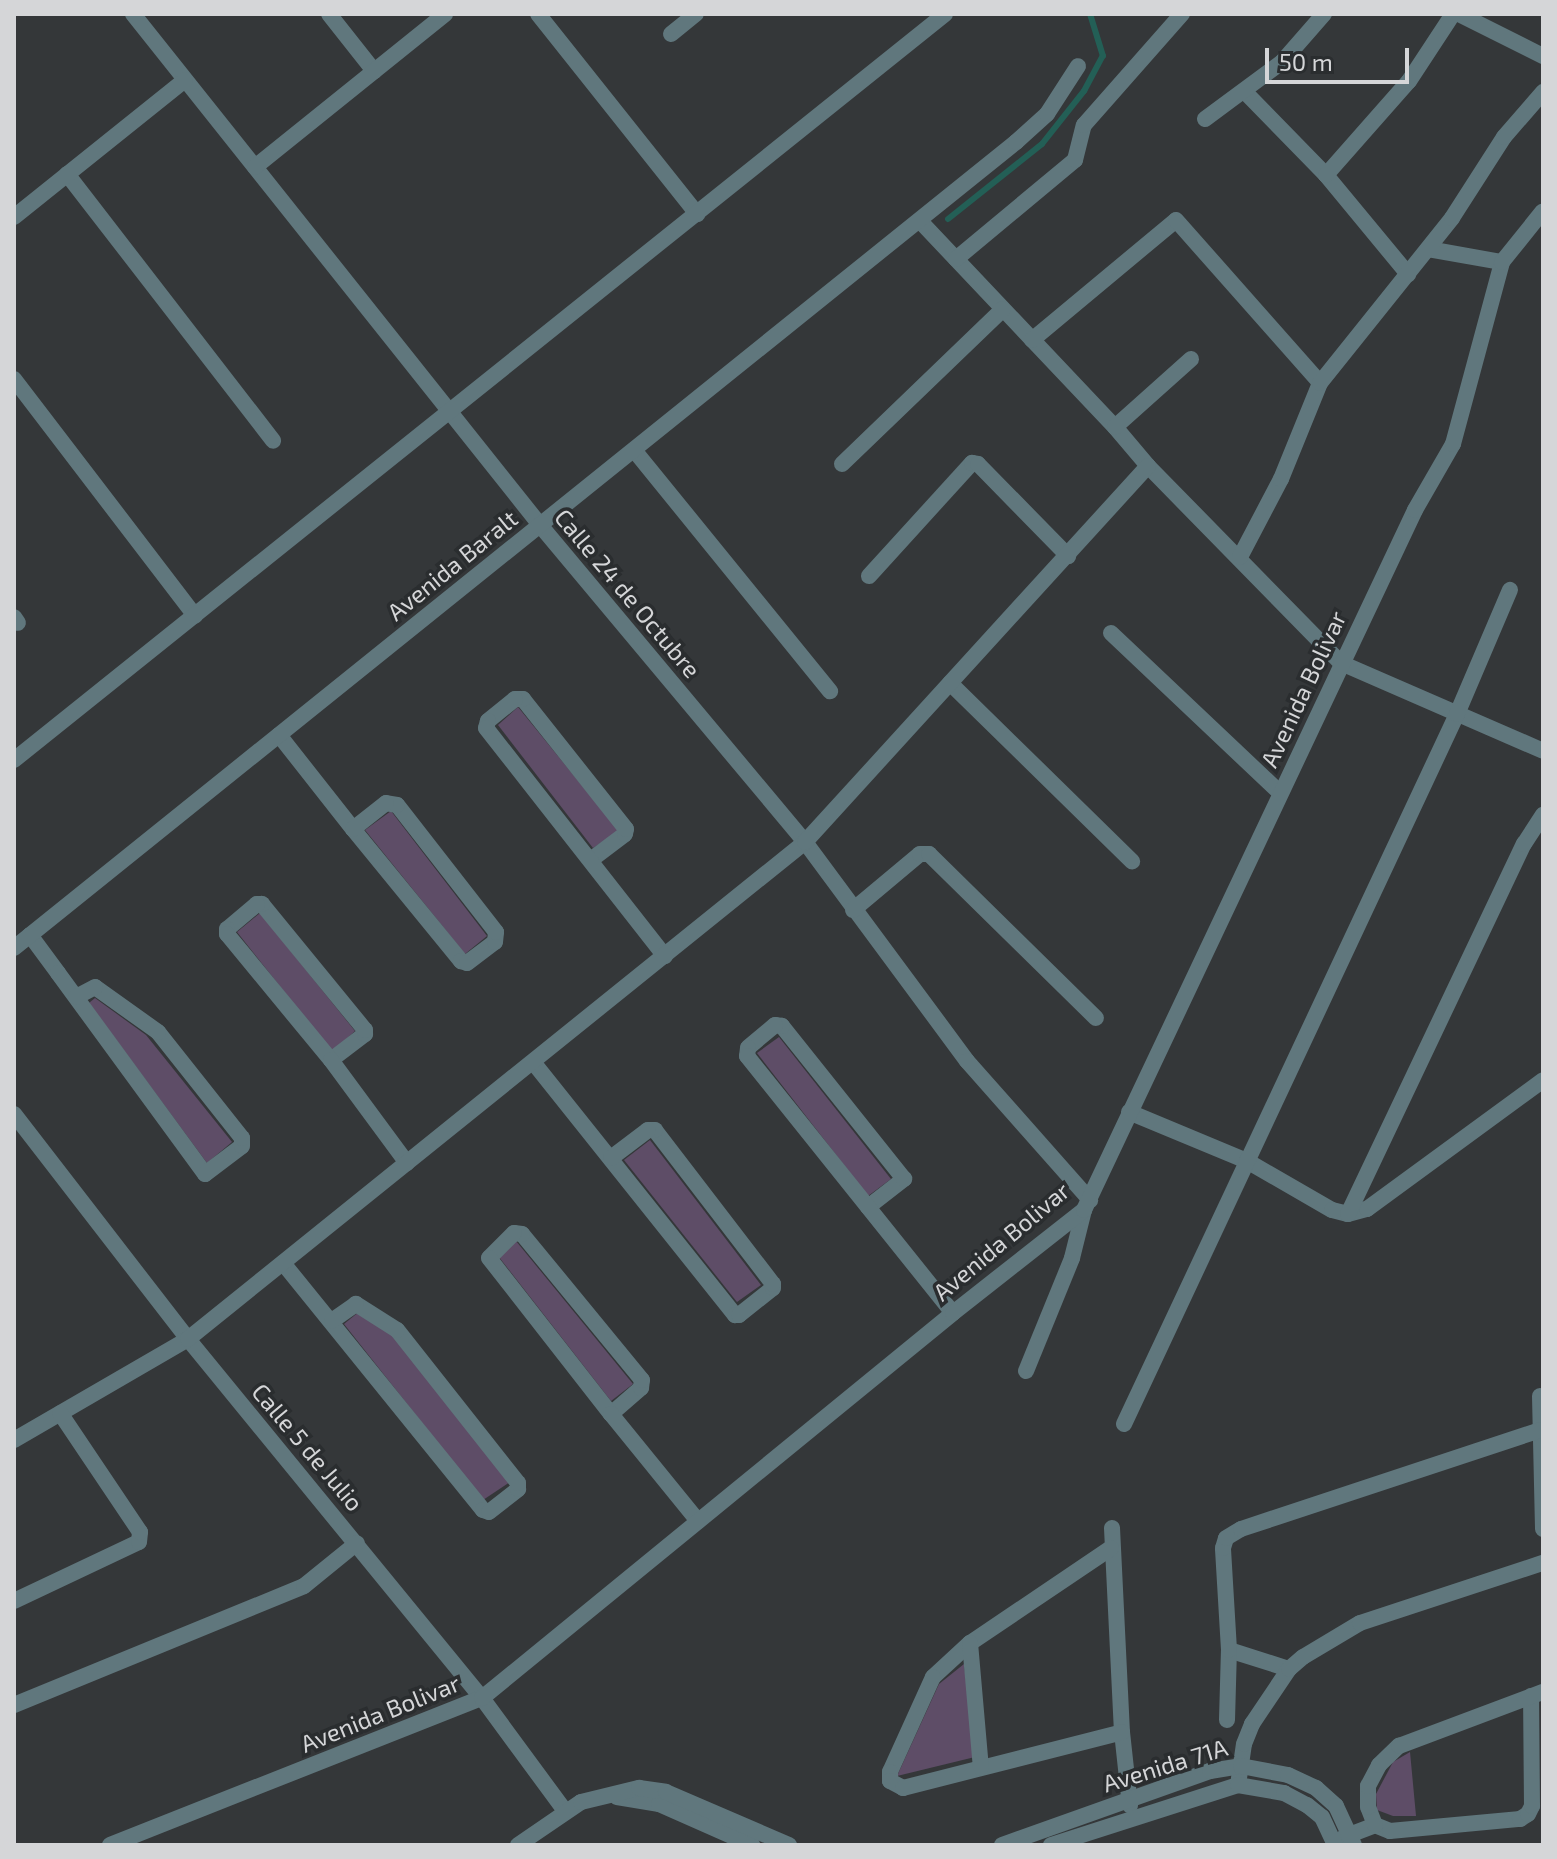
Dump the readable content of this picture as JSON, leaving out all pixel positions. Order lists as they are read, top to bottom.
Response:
{
  "streets": {
    "street": [
      "Avenida Baralt",
      "Calle 24 de Octubre",
      "Avenida Bolivar",
      "Calle 5 de Julio",
      "Avenida 71A"
    ]
  },
  "crossings": [
    ["Avenida Baralt", "Calle 24 de Octubre"],
    ["Calle 24 de Octubre", "Avenida Bolivar"],
    ["Avenida Bolivar", "Calle 5 de Julio"]
  ],
  "scale_bar": "50 m"
}
